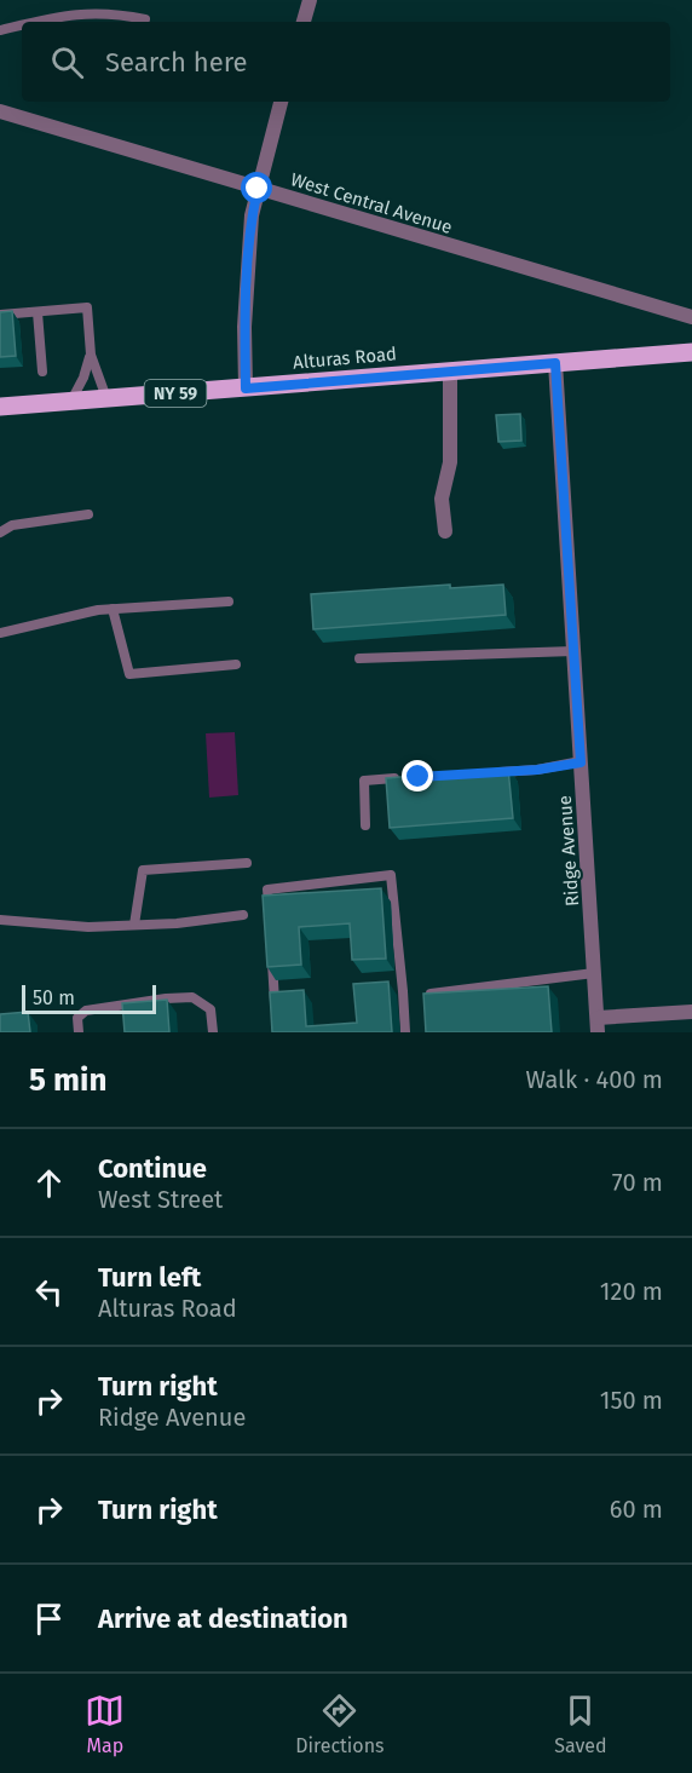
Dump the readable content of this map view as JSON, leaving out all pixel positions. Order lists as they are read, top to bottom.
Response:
{
  "streets": {
    "main road": ["Alturas Road", "NY 59"],
    "street": ["West Central Avenue", "Ridge Avenue"]
  },
  "crossings": [
    ["Alturas Road", "Ridge Avenue"]
  ],
  "scale_bar": "50 m",
  "page": {
    "search": "Search here",
    "scale": "50 m",
    "heading": ["5 min", "Walk · 400 m"],
    "list": [
      ["Continue", "West Street", "70 m"],
      ["Turn left", "Alturas Road", "120 m"],
      ["Turn right", "Ridge Avenue", "150 m"],
      ["Turn right", "60 m"],
      "Arrive at destination"
    ],
    "nav": ["Map", "Directions", "Saved"]
  }
}
